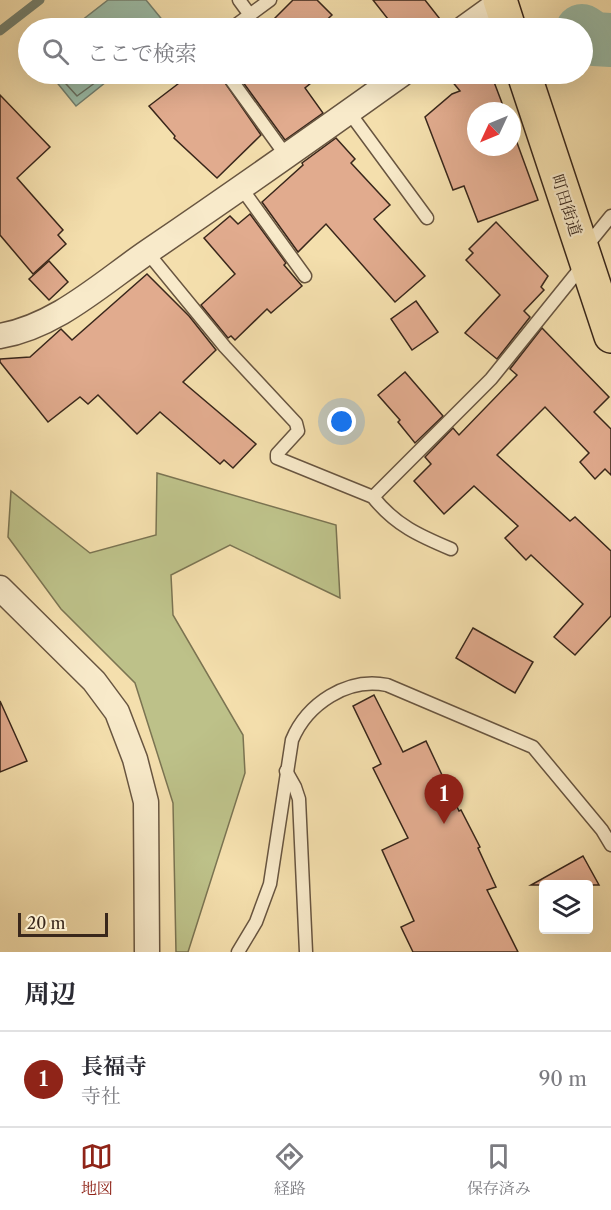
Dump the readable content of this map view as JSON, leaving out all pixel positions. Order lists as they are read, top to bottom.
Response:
{
  "streets": {
    "main road": ["町田街道"]
  },
  "scale_bar": "20 m",
  "north": "bottom left",
  "page": {
    "search": "ここで検索",
    "pins": "1",
    "scale": "20 m",
    "heading": "周辺",
    "list": [
      {
        "mark": "1",
        "name": "長福寺",
        "note": "寺社",
        "value": "90 m"
      }
    ],
    "nav": ["地図", "経路", "保存済み"]
  }
}
